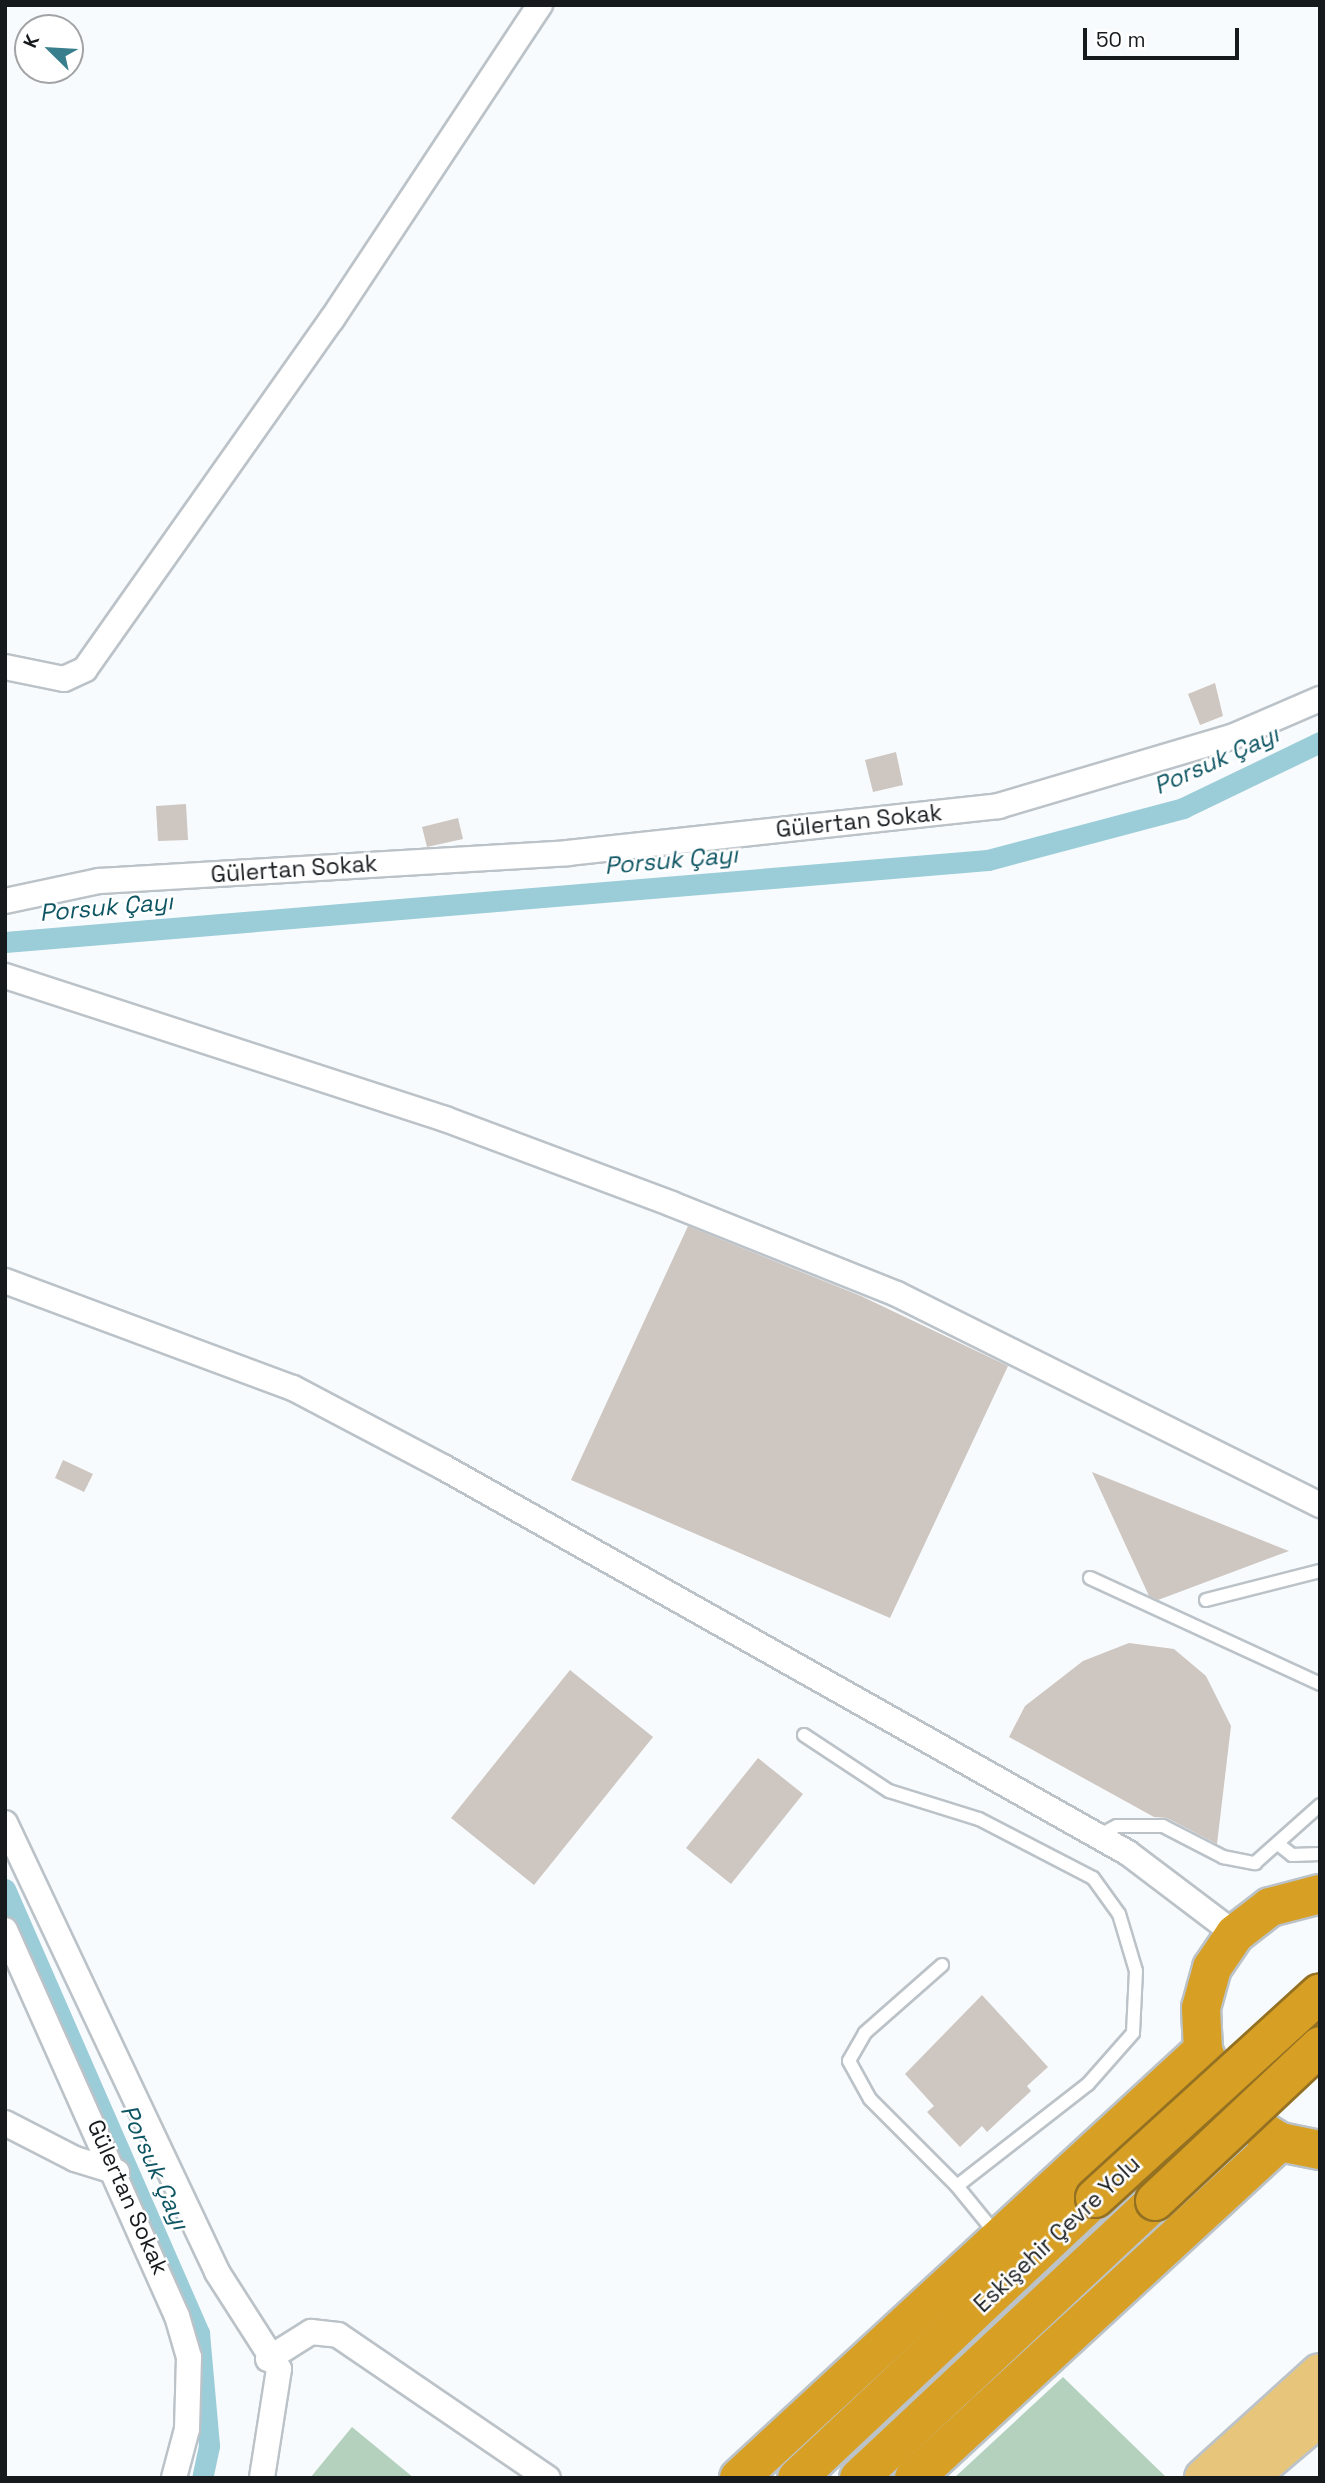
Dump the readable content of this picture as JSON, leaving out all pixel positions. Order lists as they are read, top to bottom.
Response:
{
  "streets": {
    "highway": ["Eskişehir Çevre Yolu"],
    "street": ["Gülertan Sokak"]
  },
  "water": ["Porsuk Çayı"],
  "scale_bar": "50 m",
  "north": "top left"
}
